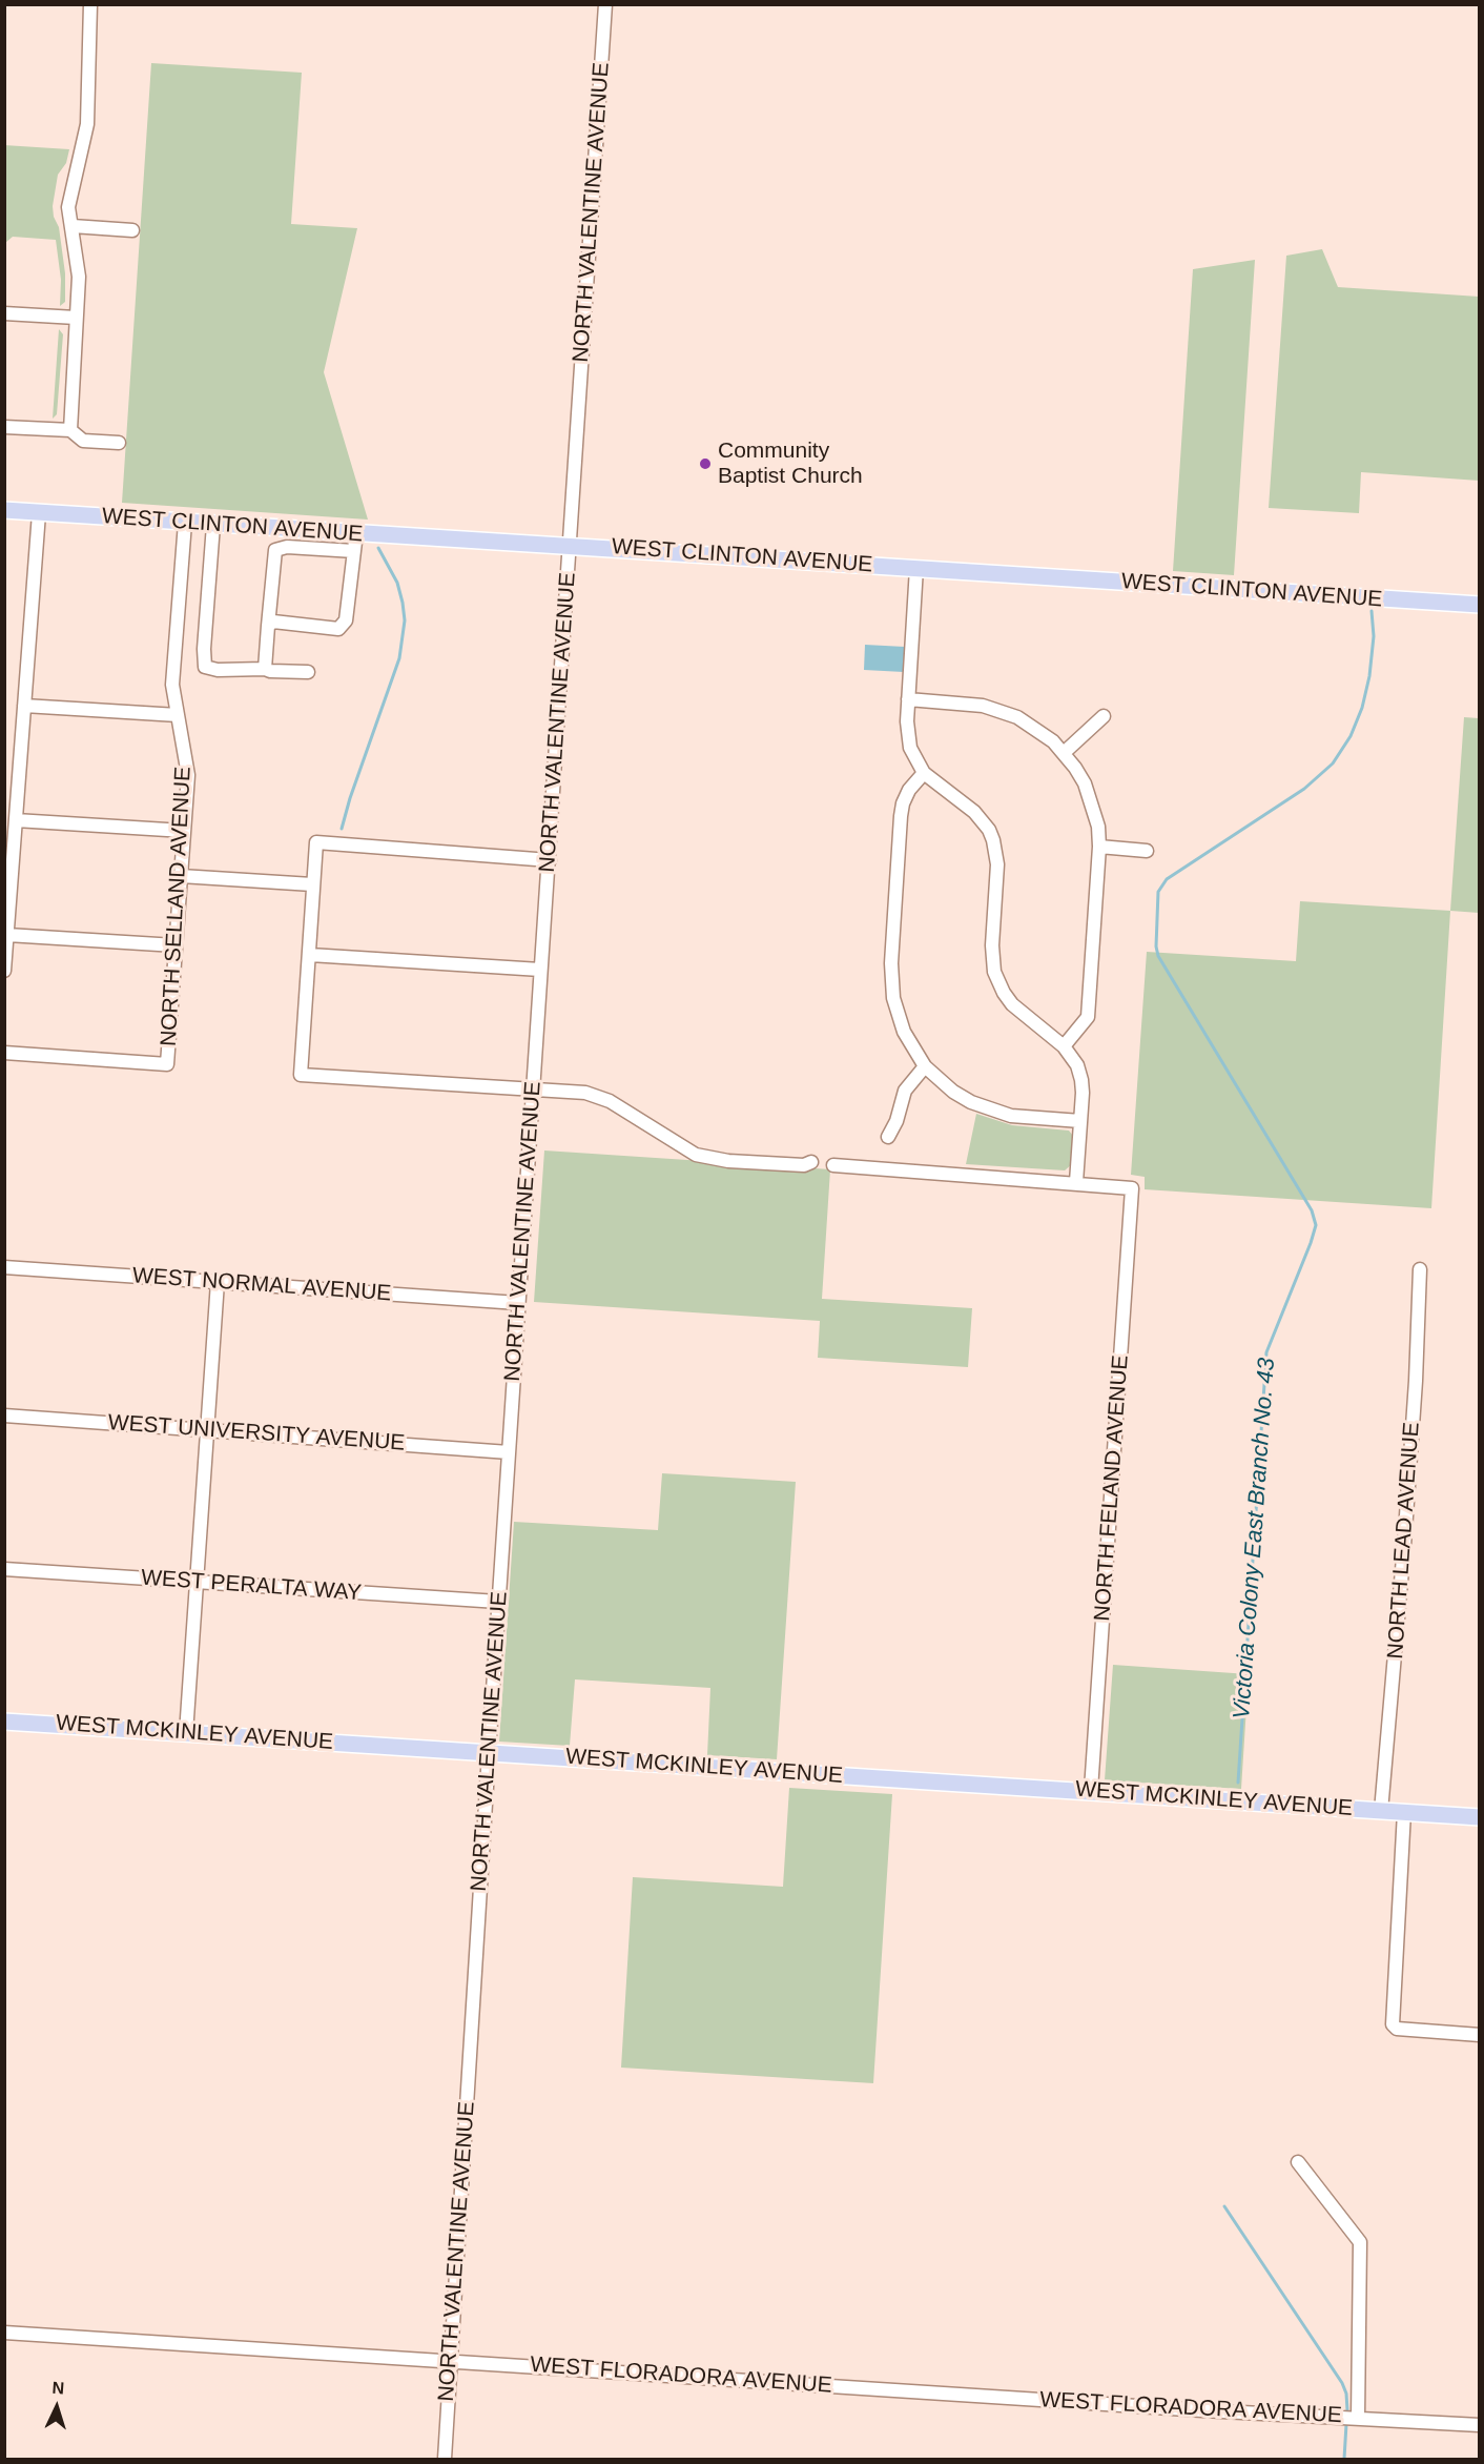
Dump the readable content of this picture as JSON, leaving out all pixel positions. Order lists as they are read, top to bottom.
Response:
{
  "streets": {
    "main road": ["WEST CLINTON AVENUE", "WEST MCKINLEY AVENUE"],
    "street": [
      "NORTH VALENTINE AVENUE",
      "NORTH SELLAND AVENUE",
      "WEST NORMAL AVENUE",
      "WEST UNIVERSITY AVENUE",
      "NORTH FELAND AVENUE",
      "NORTH LEAD AVENUE",
      "WEST PERALTA WAY",
      "WEST FLORADORA AVENUE"
    ]
  },
  "crossings": [
    ["NORTH VALENTINE AVENUE", "WEST CLINTON AVENUE"],
    ["NORTH VALENTINE AVENUE", "WEST NORMAL AVENUE"],
    ["NORTH VALENTINE AVENUE", "WEST UNIVERSITY AVENUE"],
    ["NORTH VALENTINE AVENUE", "WEST PERALTA WAY"],
    ["NORTH VALENTINE AVENUE", "WEST MCKINLEY AVENUE"],
    ["NORTH VALENTINE AVENUE", "WEST FLORADORA AVENUE"],
    ["WEST CLINTON AVENUE", "NORTH SELLAND AVENUE"],
    ["NORTH FELAND AVENUE", "WEST MCKINLEY AVENUE"],
    ["NORTH LEAD AVENUE", "WEST MCKINLEY AVENUE"]
  ],
  "water": ["Victoria Colony East Branch No. 43"],
  "places": ["Community Baptist Church"],
  "north": "top"
}
